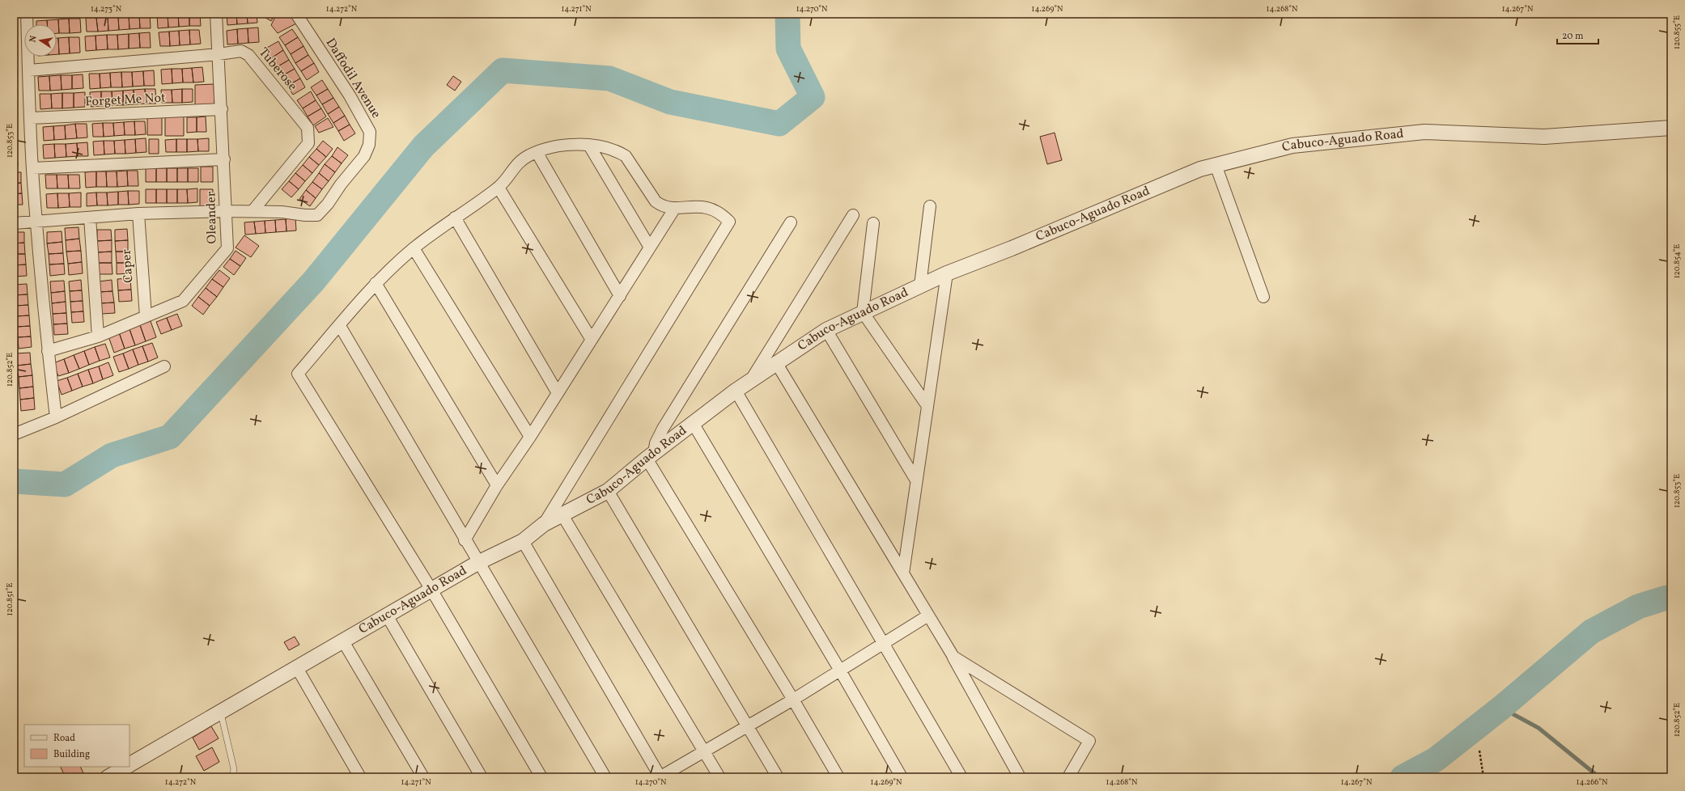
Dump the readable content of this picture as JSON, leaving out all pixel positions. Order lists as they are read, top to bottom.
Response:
{
  "streets": {
    "street": [
      "Tuberose",
      "Daffodil Avenue",
      "Forget Me Not",
      "Cabuco-Aguado Road",
      "Oleander",
      "Caper"
    ]
  },
  "crossings": [
    ["Tuberose", "Daffodil Avenue"],
    ["Tuberose", "Oleander"],
    ["Forget Me Not", "Oleander"],
    ["Oleander", "Caper"]
  ],
  "legend": ["Road", "Building"],
  "scale_bar": "20 m",
  "north": "left",
  "coordinates": [
    "14.273°N",
    "14.272°N",
    "14.271°N",
    "14.270°N",
    "14.269°N",
    "14.268°N",
    "14.267°N",
    "120.855°E",
    "120.853°E",
    "120.854°E",
    "120.852°E",
    "120.851°E",
    "14.266°N"
  ]
}
